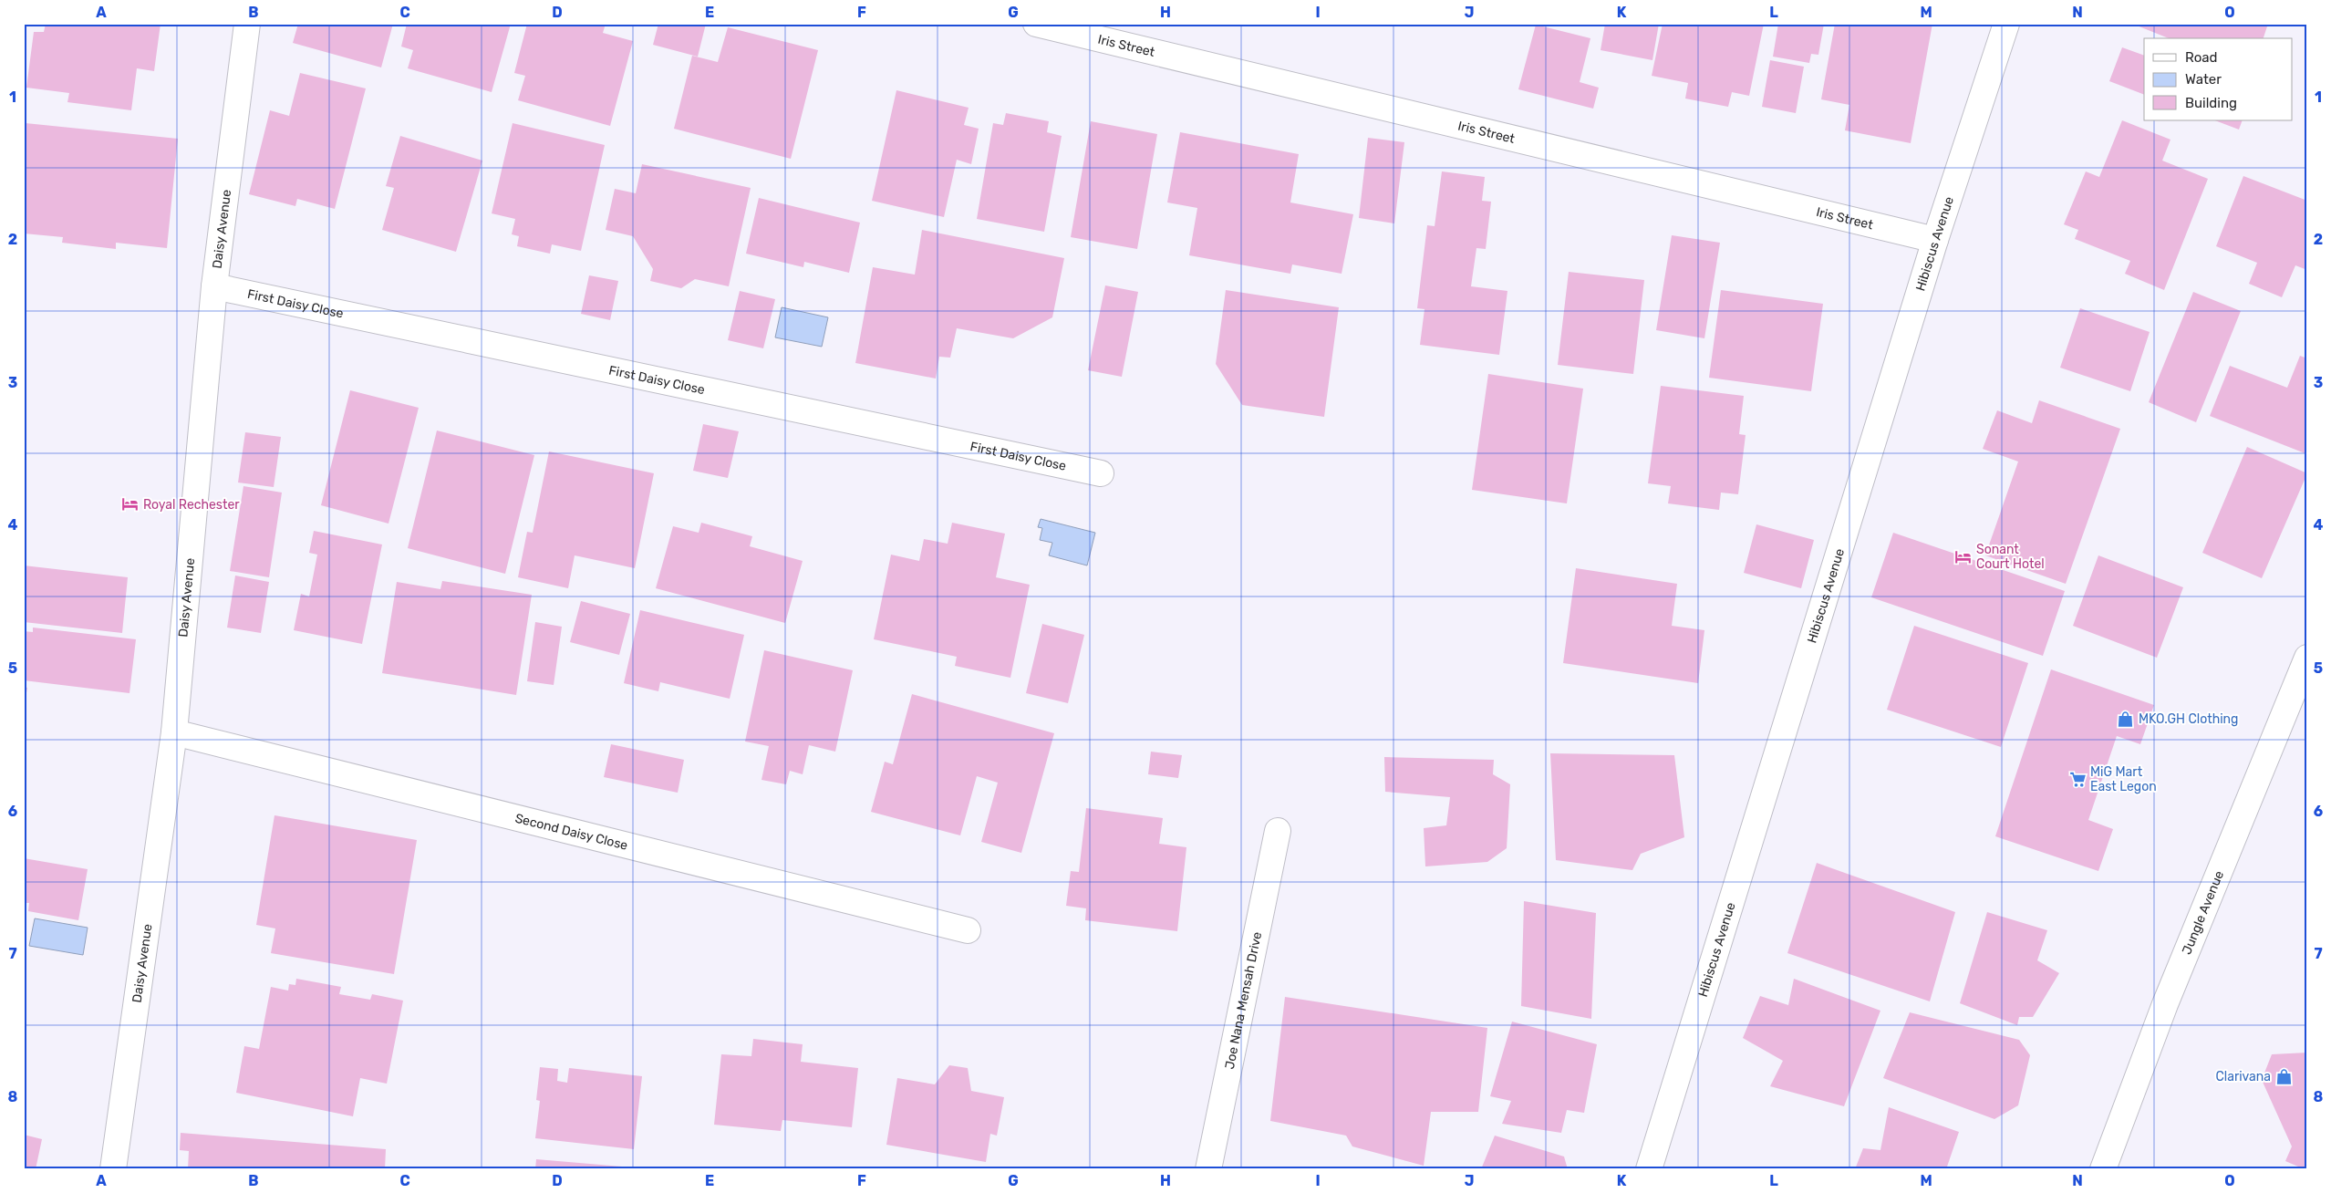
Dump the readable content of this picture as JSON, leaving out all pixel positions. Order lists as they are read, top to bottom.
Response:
{
  "streets": {
    "street": [
      "Iris Street",
      "Daisy Avenue",
      "Hibiscus Avenue",
      "First Daisy Close",
      "Second Daisy Close",
      "Jungle Avenue",
      "Joe Nana Mensah Drive"
    ]
  },
  "crossings": [
    ["Iris Street", "Hibiscus Avenue"],
    ["Daisy Avenue", "First Daisy Close"],
    ["Daisy Avenue", "Second Daisy Close"]
  ],
  "places": {
    "hotel": ["Royal Rechester", "Sonant Court Hotel"],
    "shop": ["MKO.GH Clothing", "Clarivana"],
    "supermarket": ["MiG Mart East Legon"]
  },
  "legend": ["Road", "Water", "Building"],
  "grid": {
    "columns": [
      "A",
      "B",
      "C",
      "D",
      "E",
      "F",
      "G",
      "H",
      "I",
      "J",
      "K",
      "L",
      "M",
      "N",
      "O"
    ],
    "rows": [
      "1",
      "2",
      "3",
      "4",
      "5",
      "6",
      "7",
      "8"
    ]
  }
}
